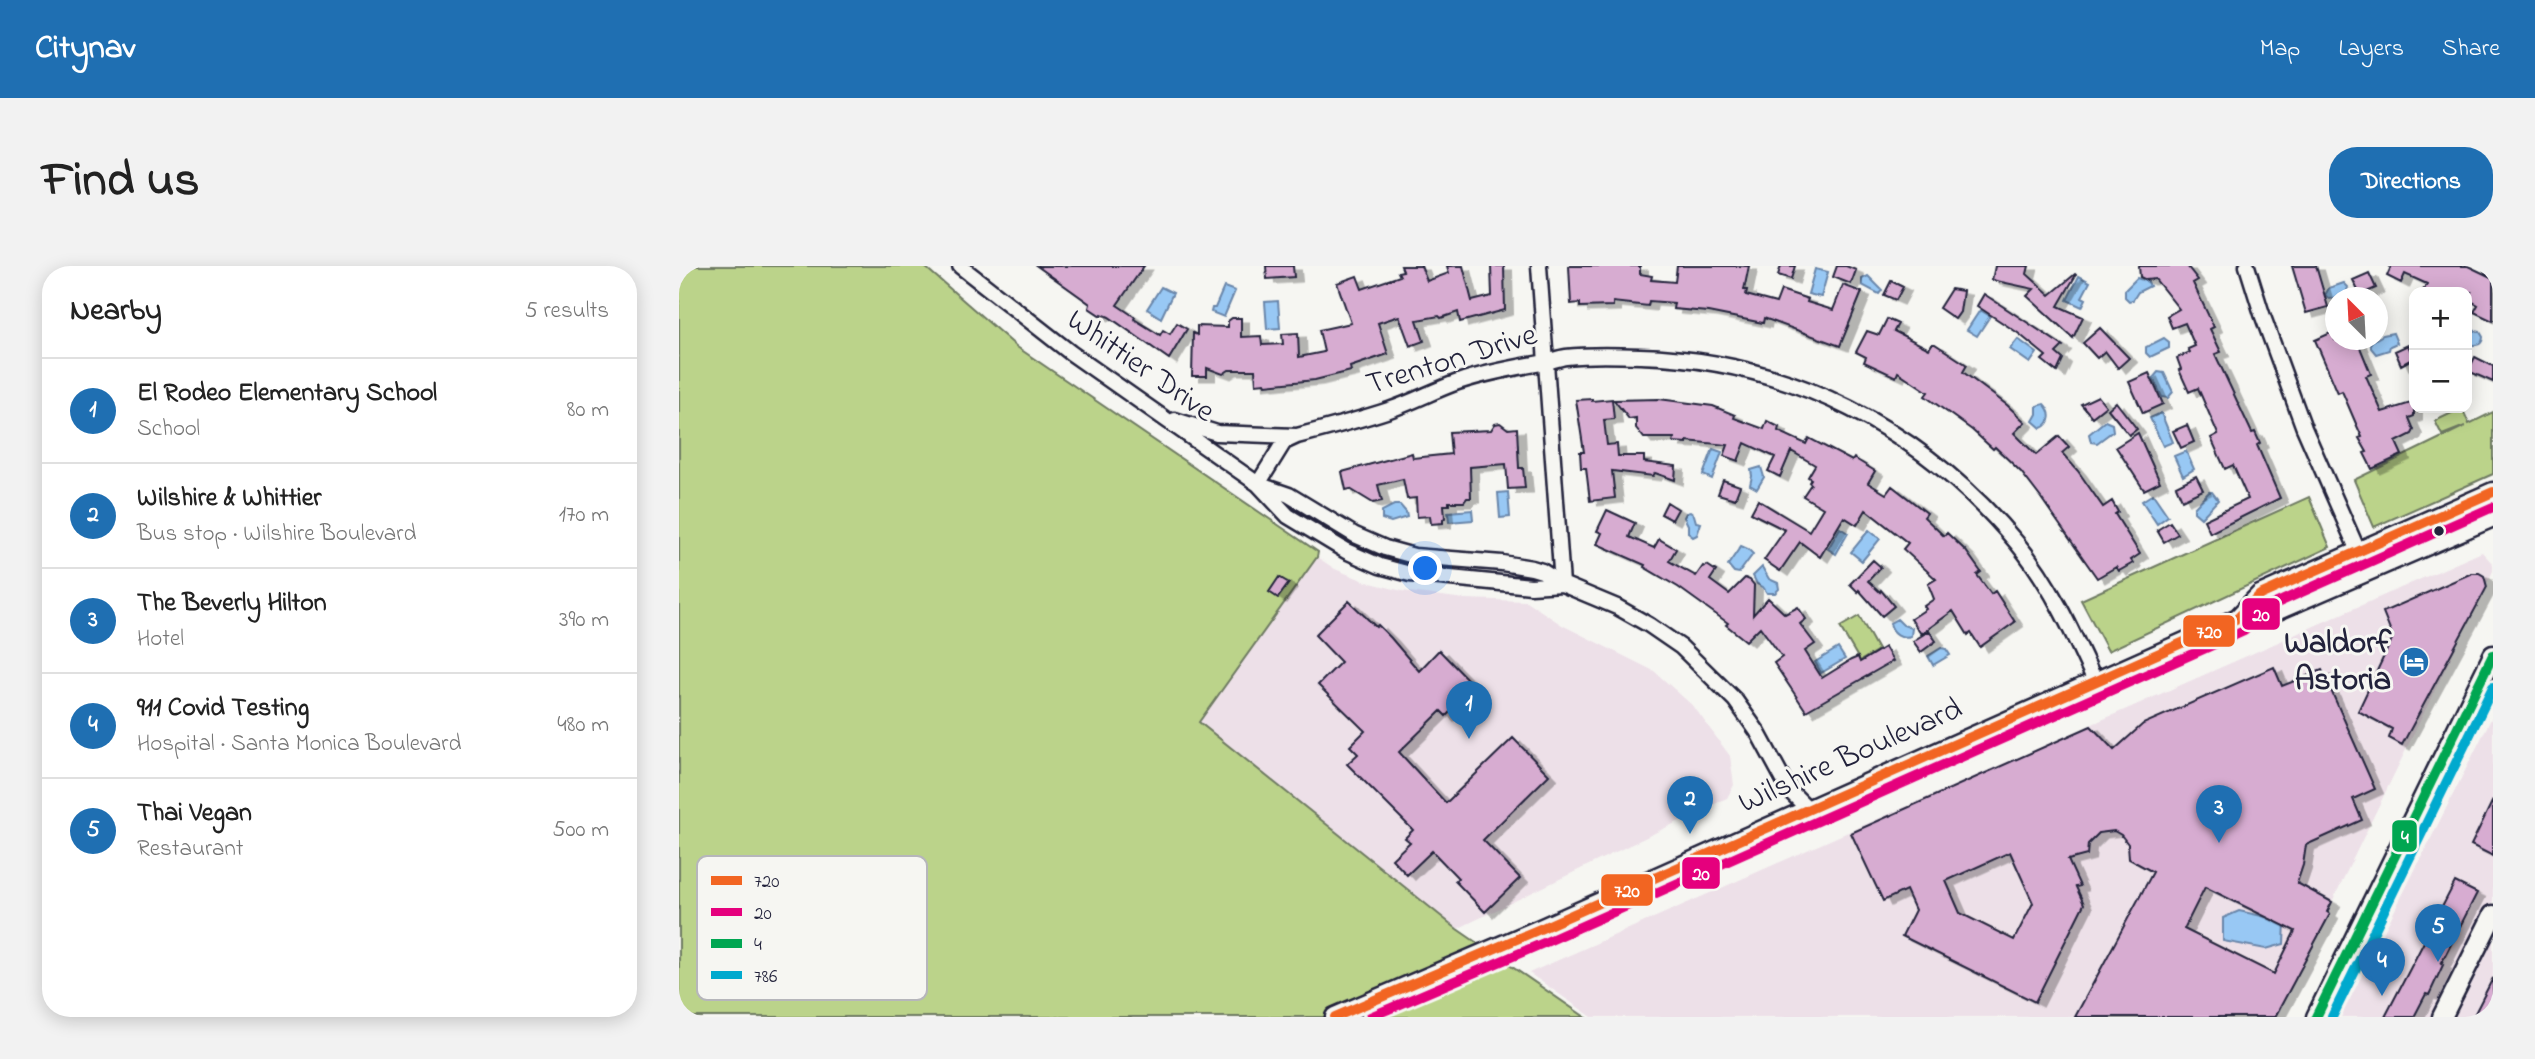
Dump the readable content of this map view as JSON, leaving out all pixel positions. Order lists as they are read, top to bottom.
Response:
{
  "streets": {
    "main road": ["Wilshire Boulevard"],
    "street": ["Trenton Drive", "Whittier Drive"]
  },
  "crossings": [
    ["Trenton Drive", "Whittier Drive"],
    ["Trenton Drive", "Wilshire Boulevard"],
    ["Whittier Drive", "Wilshire Boulevard"]
  ],
  "places": {
    "hotel": ["Waldorf Astoria"]
  },
  "lines": [
    "transit line 720",
    "transit line 20",
    "transit line 4",
    "transit line 786"
  ],
  "legend": [
    "720",
    "20",
    "4",
    "786"
  ],
  "north": "top left",
  "page": {
    "header": "Citynav",
    "nav": ["Map", "Layers", "Share"],
    "title": "Find us",
    "buttons": "Directions",
    "heading": ["Nearby", "5 results"],
    "map_buttons": ["+", "−"],
    "list": [
      {
        "mark": "1",
        "name": "El Rodeo Elementary School",
        "note": "School",
        "value": "80 m"
      },
      {
        "mark": "2",
        "name": "Wilshire & Whittier",
        "note": "Bus stop · Wilshire Boulevard",
        "value": "170 m"
      },
      {
        "mark": "3",
        "name": "The Beverly Hilton",
        "note": "Hotel",
        "value": "390 m"
      },
      {
        "mark": "4",
        "name": "911 Covid Testing",
        "note": "Hospital · Santa Monica Boulevard",
        "value": "480 m"
      },
      {
        "mark": "5",
        "name": "Thai Vegan",
        "note": "Restaurant",
        "value": "500 m"
      }
    ],
    "pins": [
      "1",
      "2",
      "3",
      "5",
      "4"
    ]
  }
}
